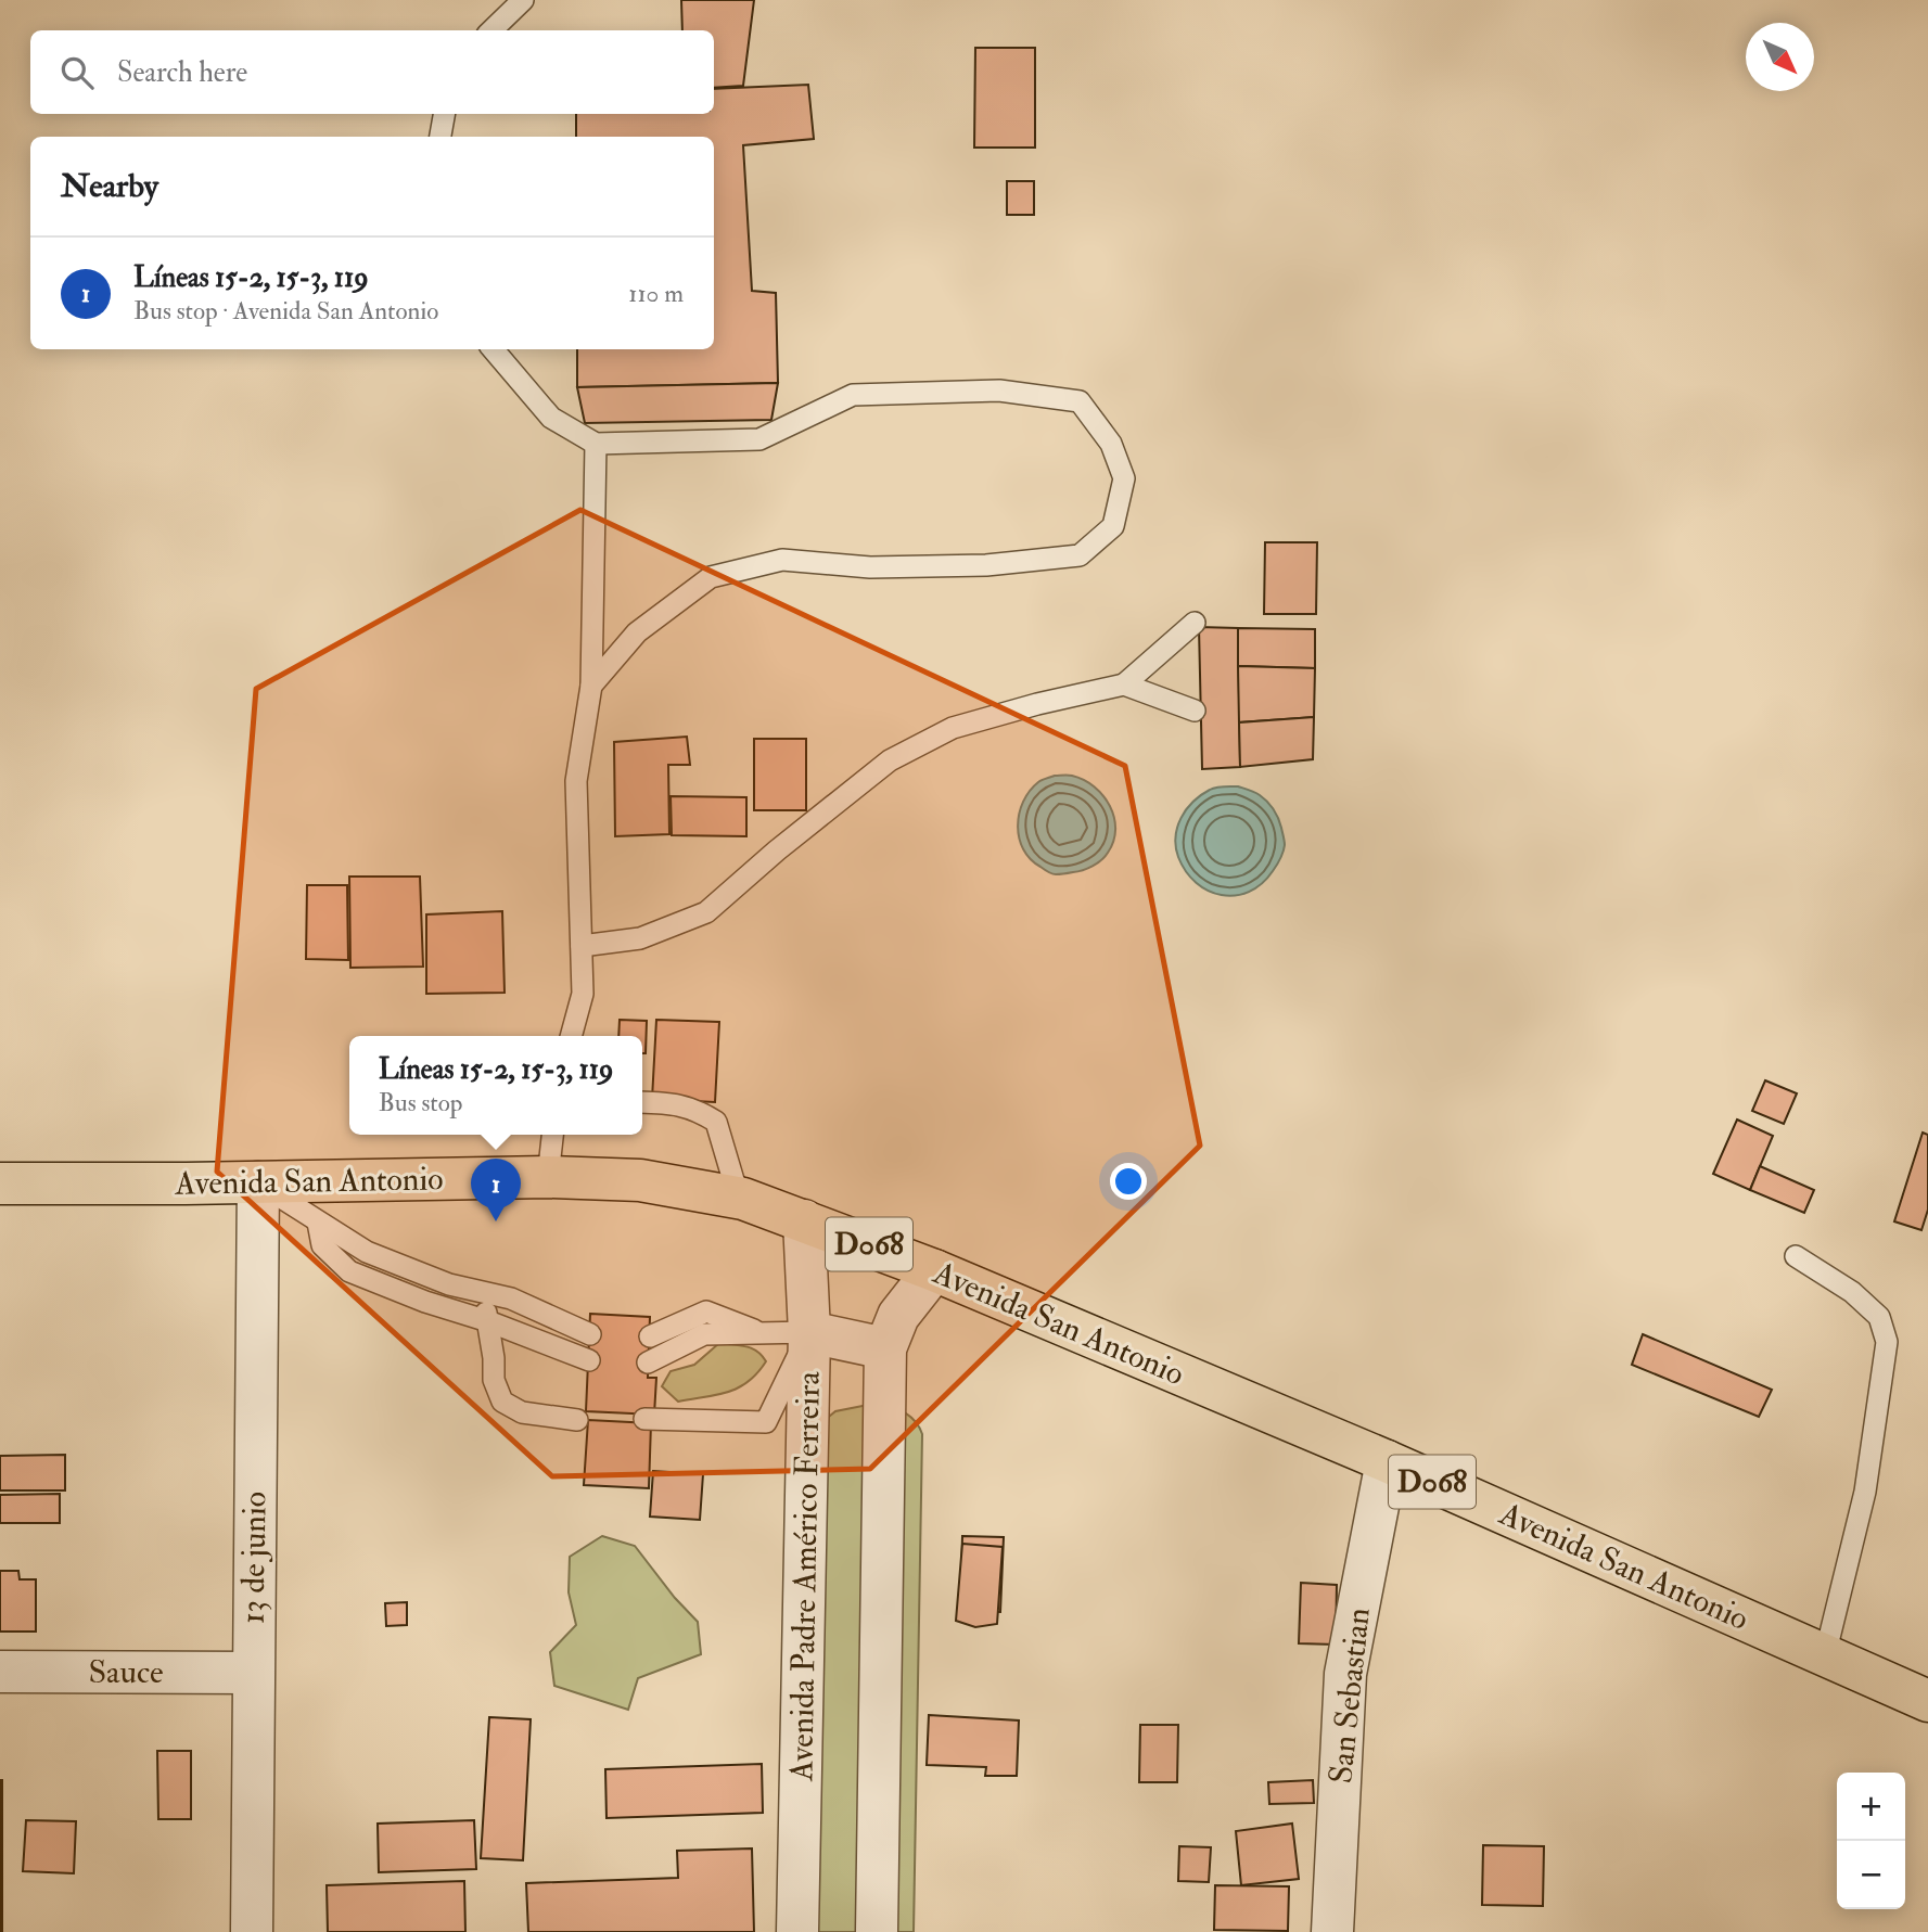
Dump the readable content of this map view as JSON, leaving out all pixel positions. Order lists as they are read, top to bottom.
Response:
{
  "streets": {
    "main road": ["Avenida San Antonio", "D068"],
    "street": [
      "13 de junio",
      "Avenida Padre Américo Ferreira",
      "Sauce",
      "San Sebastian"
    ]
  },
  "crossings": [
    ["Avenida San Antonio", "13 de junio"],
    ["Avenida San Antonio", "Avenida Padre Américo Ferreira"],
    ["Avenida San Antonio", "San Sebastian"],
    ["13 de junio", "Sauce"]
  ],
  "north": "bottom right",
  "page": {
    "search": "Search here",
    "heading": "Nearby",
    "list": [
      {
        "mark": "1",
        "name": "Líneas 15-2, 15-3, 119",
        "note": "Bus stop · Avenida San Antonio",
        "value": "110 m"
      }
    ],
    "popup": ["Líneas 15-2, 15-3, 119", "Bus stop"],
    "pins": "1",
    "map_buttons": ["+", "−"]
  }
}
